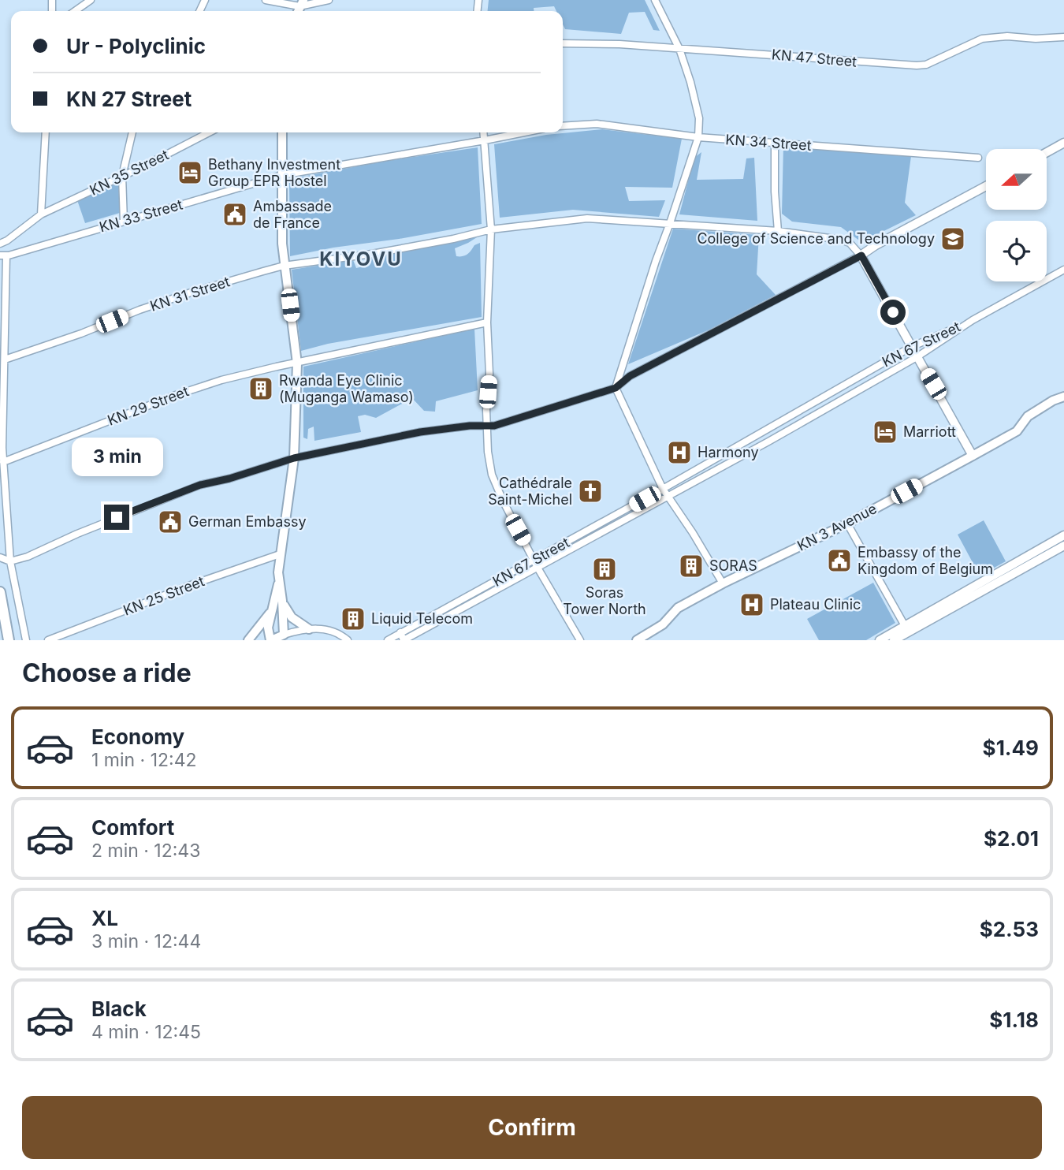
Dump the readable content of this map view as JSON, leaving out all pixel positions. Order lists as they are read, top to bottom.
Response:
{
  "streets": {
    "main road": ["KN 3 Avenue"],
    "street": [
      "KN 47 Street",
      "KN 34 Street",
      "KN 35 Street",
      "KN 33 Street",
      "KN 31 Street",
      "KN 67 Street",
      "KN 29 Street",
      "KN 25 Street"
    ]
  },
  "districts": ["KIYOVU"],
  "places": {
    "hotel": ["Bethany Investment Group EPR Hostel", "Marriott"],
    "public building": ["Ambassade de France", "German Embassy", "Embassy of the Kingdom of Belgium"],
    "school or university": ["College of Science and Technology"],
    "building": [
      "Rwanda Eye Clinic (Muganga Wamaso)",
      "SORAS",
      "Soras Tower North",
      "Liquid Telecom"
    ],
    "hospital": ["Harmony", "Plateau Clinic"],
    "church": ["Cathédrale Saint-Michel"]
  },
  "north": "left",
  "page": {
    "banner": ["Ur - Polyclinic", "KN 27 Street"],
    "bubble": "3 min",
    "heading": "Choose a ride",
    "list": [
      {
        "name": "Economy",
        "note": "1 min · 12:42",
        "value": "$1.49"
      },
      {
        "name": "Comfort",
        "note": "2 min · 12:43",
        "value": "$2.01"
      },
      {
        "name": "XL",
        "note": "3 min · 12:44",
        "value": "$2.53"
      },
      {
        "name": "Black",
        "note": "4 min · 12:45",
        "value": "$1.18"
      }
    ],
    "buttons": "Confirm"
  }
}
